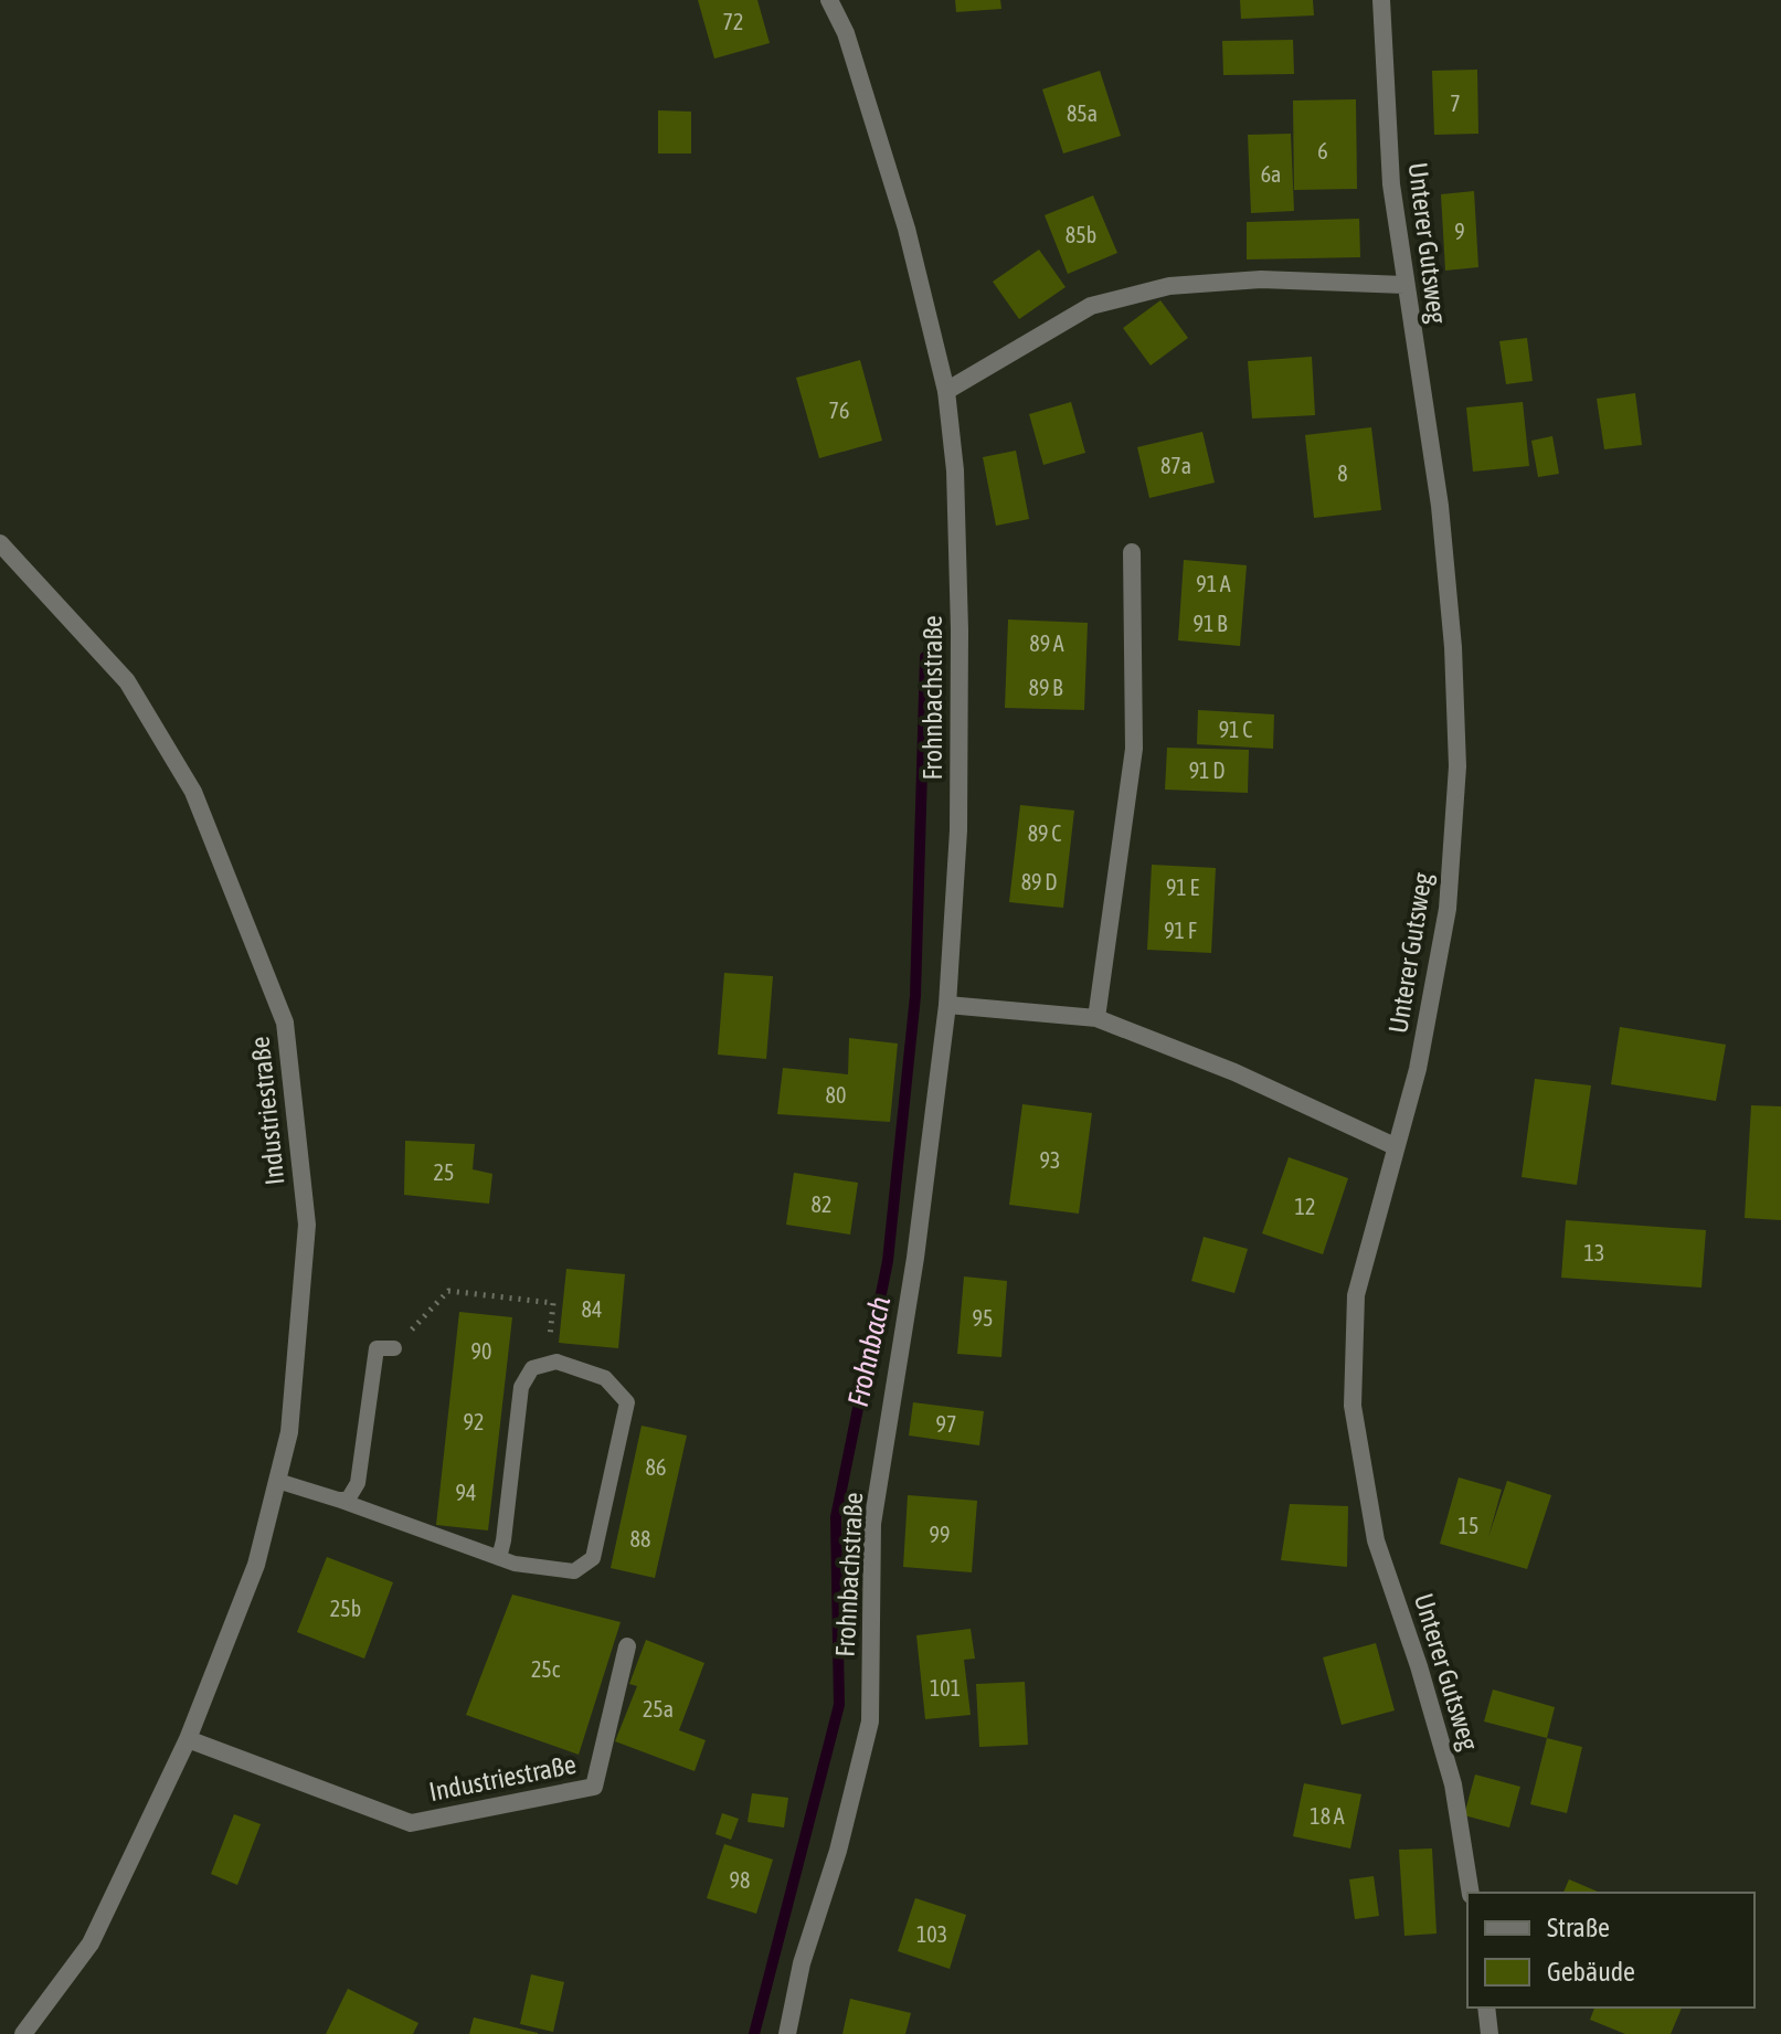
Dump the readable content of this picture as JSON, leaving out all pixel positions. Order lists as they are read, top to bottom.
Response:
{
  "streets": {
    "street": ["Unterer Gutsweg", "Frohnbachstraße", "Industriestraße"]
  },
  "water": ["Frohnbach"],
  "house_numbers": [
    "72",
    "7",
    "85a",
    "6",
    "6a",
    "9",
    "85b",
    "76",
    "87a",
    "8",
    "91 A",
    "91 B",
    "89 A",
    "89 B",
    "91 C",
    "91 D",
    "89 C",
    "89 D",
    "91 E",
    "91 F",
    "80",
    "93",
    "25",
    "82",
    "12",
    "13",
    "84",
    "95",
    "90",
    "92",
    "97",
    "86",
    "94",
    "15",
    "99",
    "88",
    "25b",
    "25c",
    "101",
    "25a",
    "18 A",
    "98",
    "103"
  ],
  "legend": ["Straße", "Gebäude"]
}
